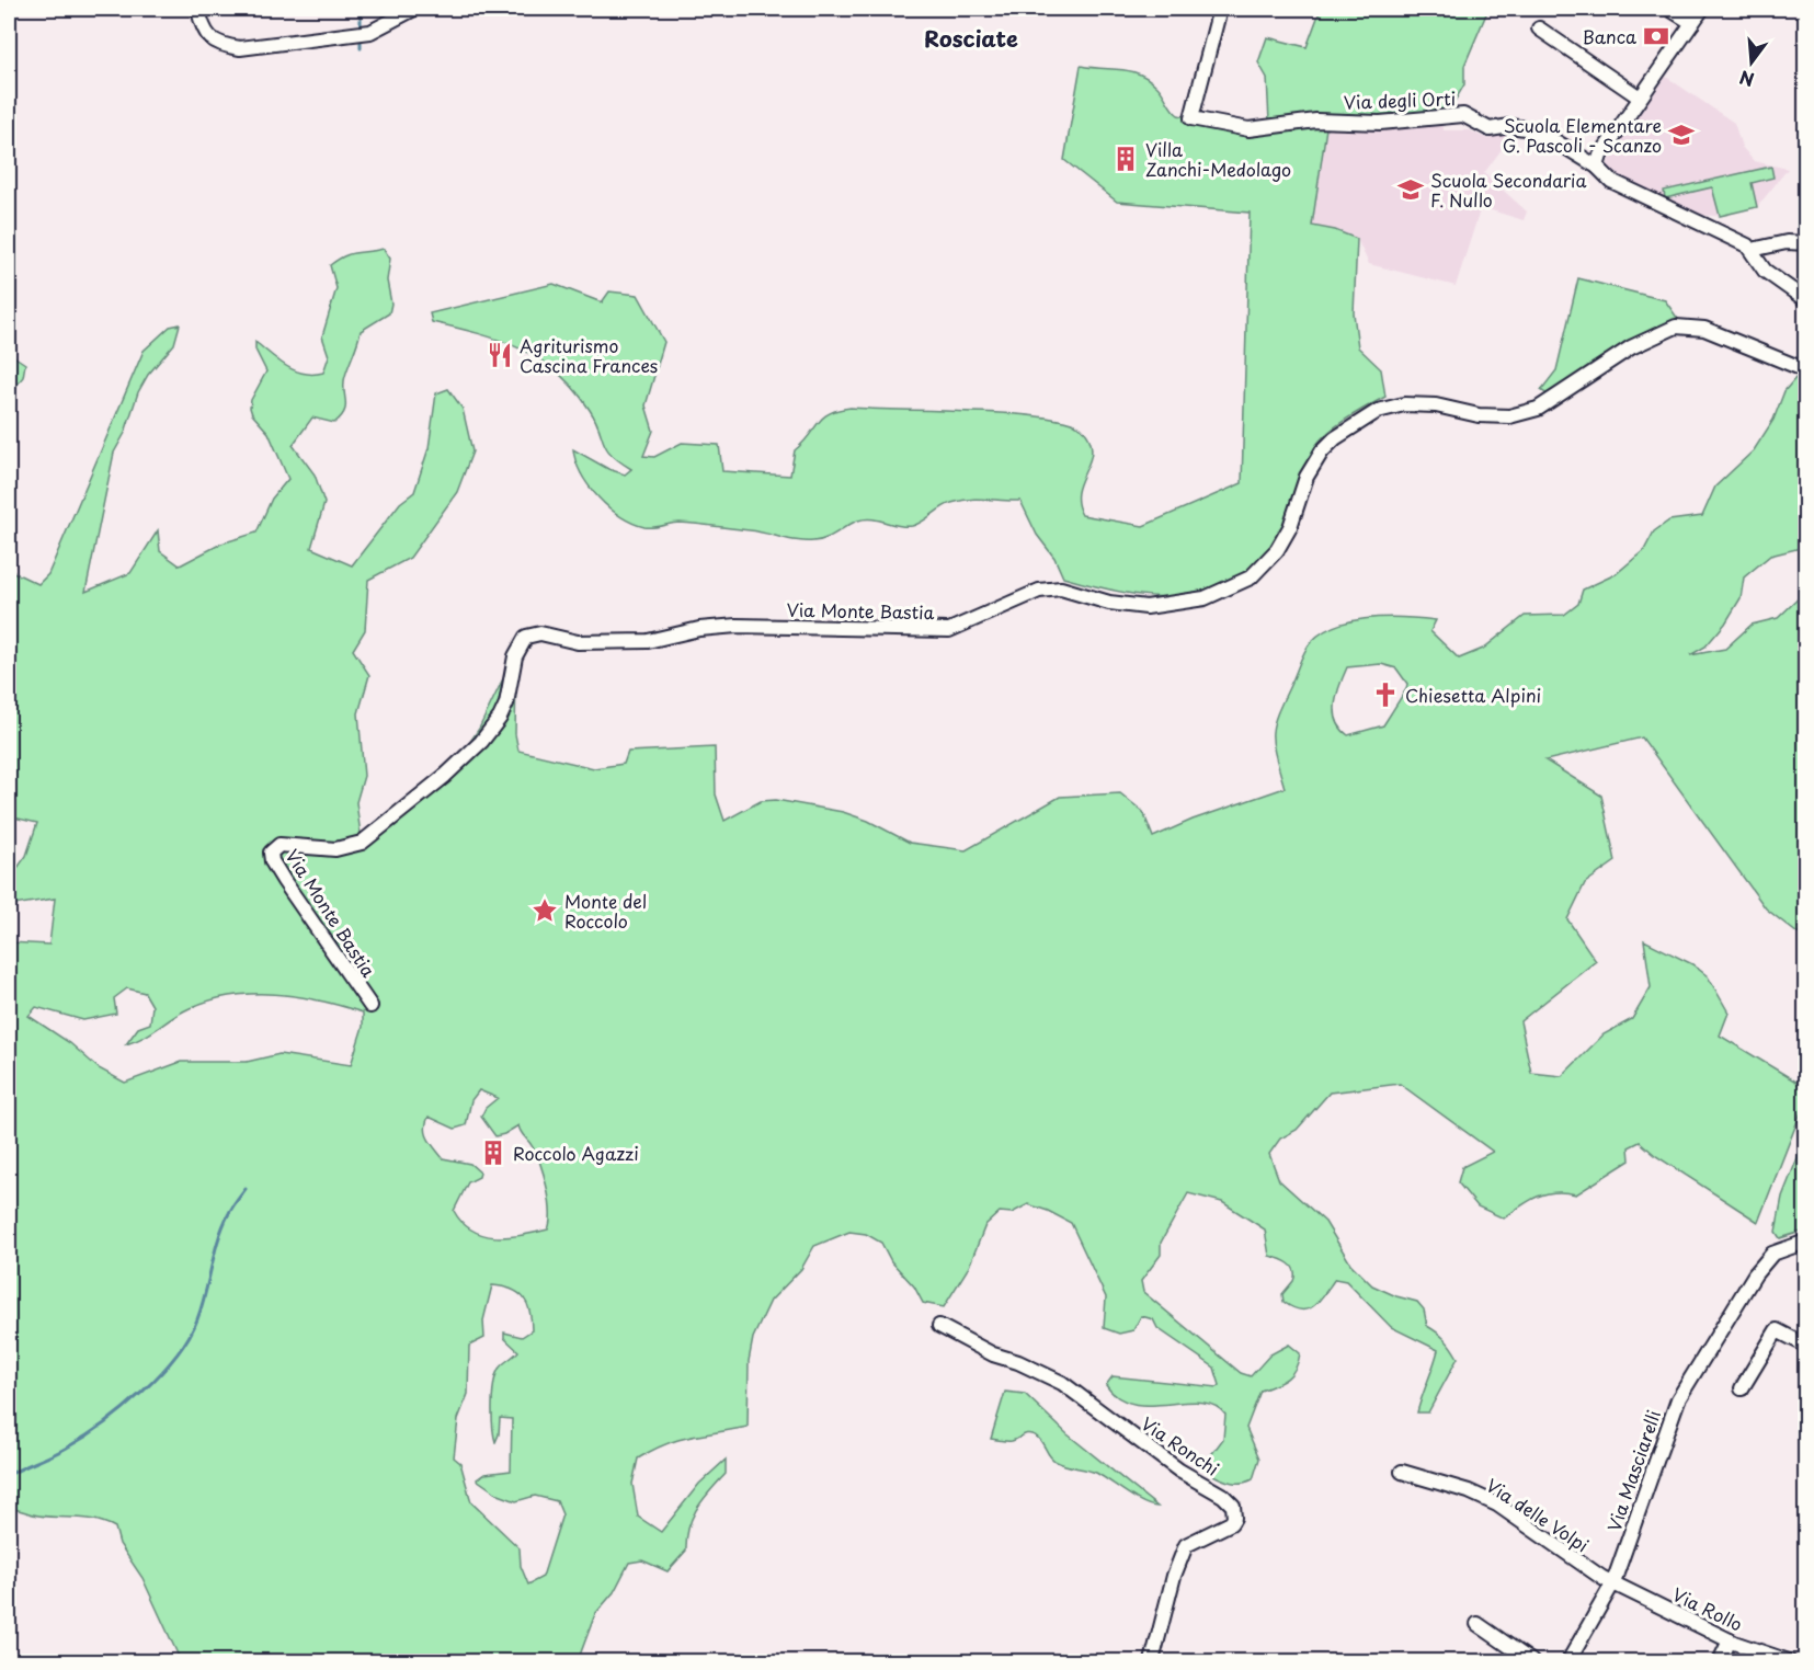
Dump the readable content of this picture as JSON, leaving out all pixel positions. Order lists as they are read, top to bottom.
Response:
{
  "streets": {
    "street": [
      "Via degli Orti",
      "Via Monte Bastia",
      "Via Ronchi",
      "Via Masciarelli",
      "Via delle Volpi",
      "Via Rollo"
    ]
  },
  "crossings": [
    ["Via Masciarelli", "Via delle Volpi"],
    ["Via Masciarelli", "Via Rollo"],
    ["Via delle Volpi", "Via Rollo"]
  ],
  "districts": ["Rosciate"],
  "places": {
    "bank": ["Banca"],
    "school or university": ["Scuola Elementare G. Pascoli - Scanzo", "Scuola Secondaria F. Nullo"],
    "building": ["Villa Zanchi-Medolago", "Roccolo Agazzi"],
    "restaurant": ["Agriturismo Cascina Frances"],
    "church": ["Chiesetta Alpini"],
    "place": ["Monte del Roccolo"]
  },
  "north": "bottom"
}
